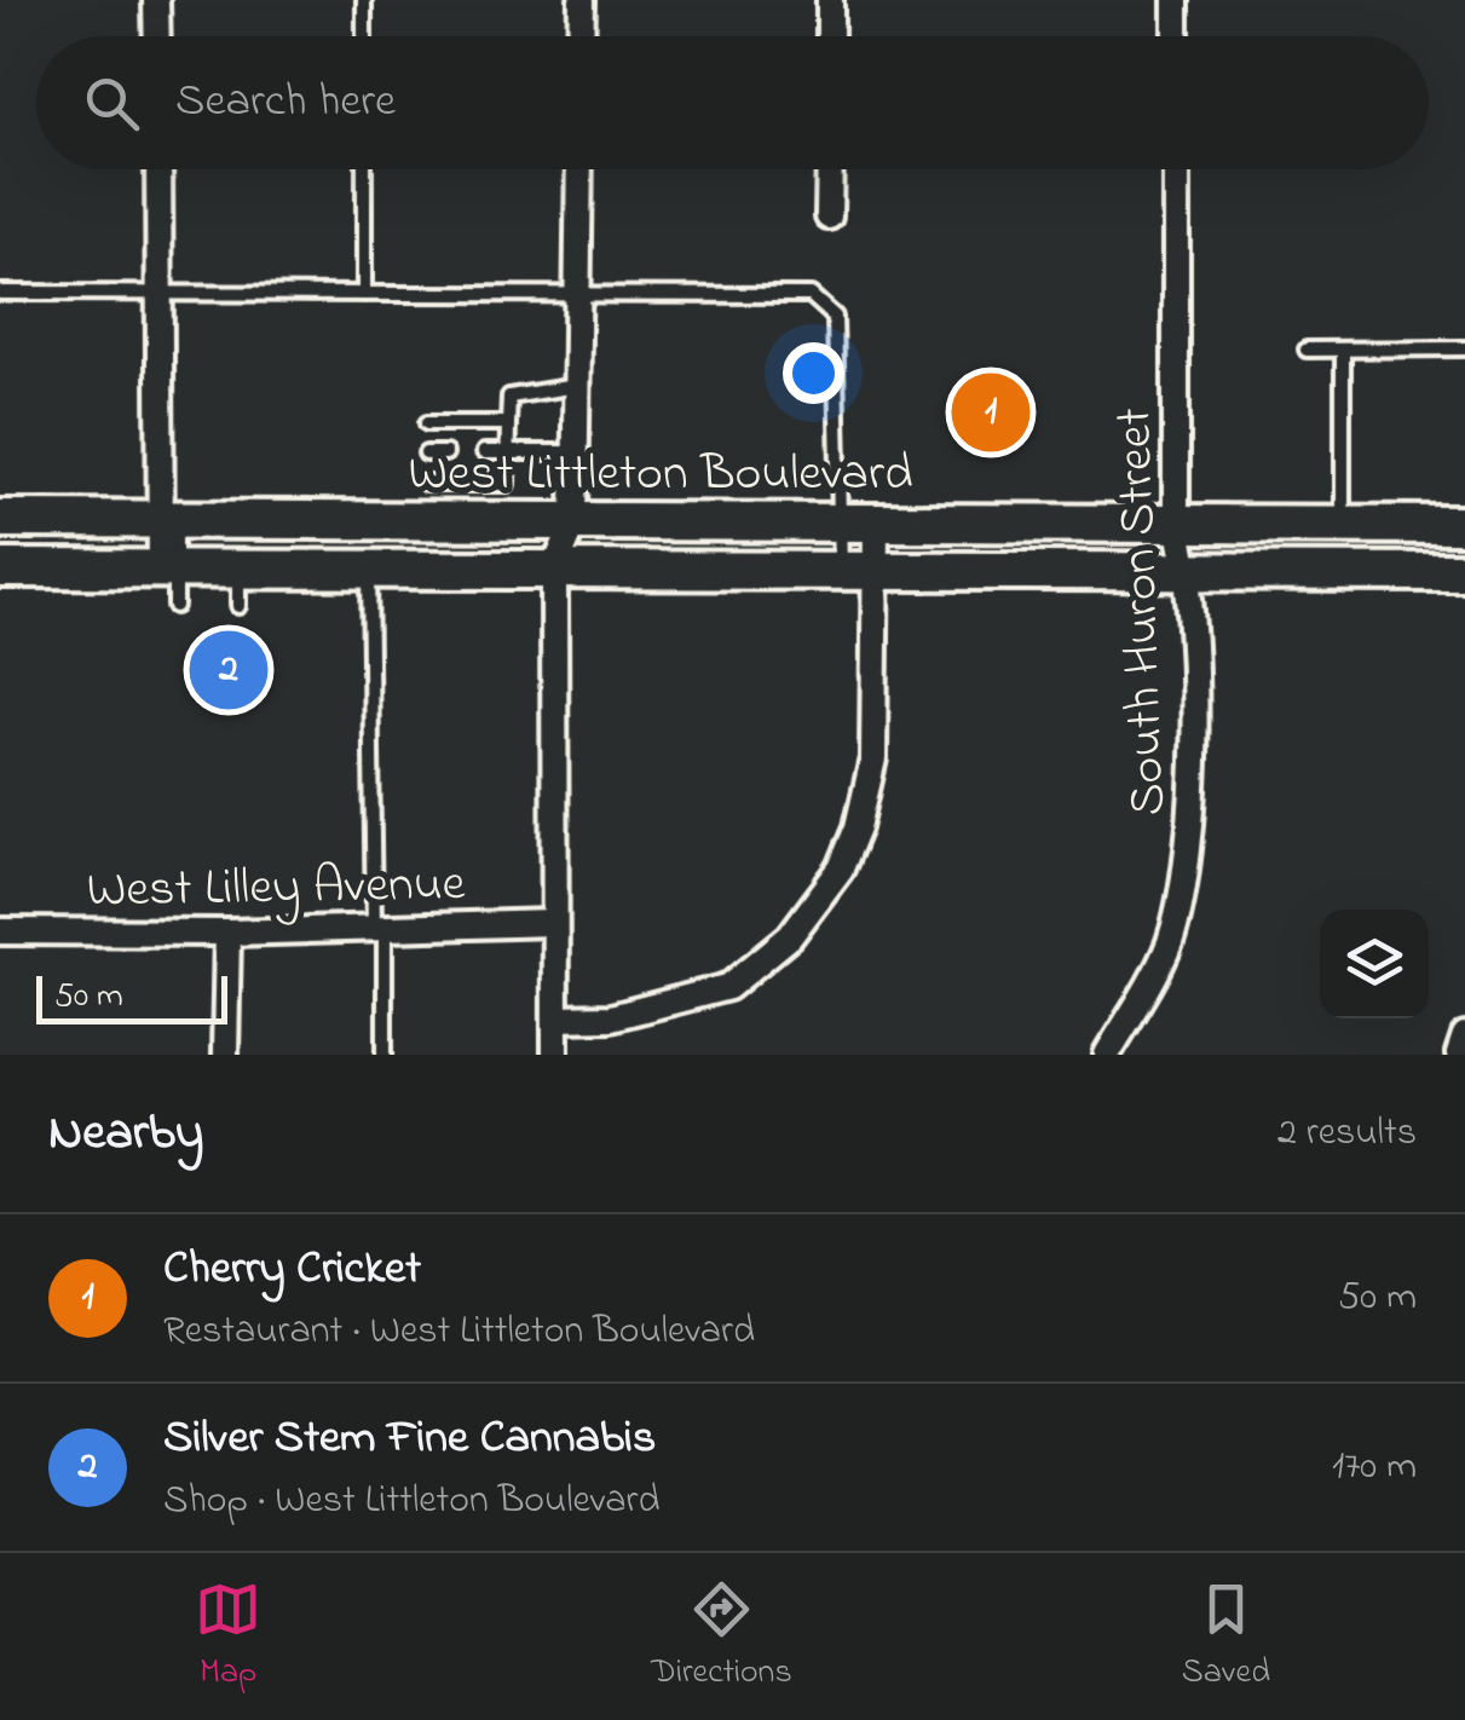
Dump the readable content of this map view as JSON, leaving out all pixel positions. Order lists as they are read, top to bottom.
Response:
{
  "streets": {
    "main road": ["West Littleton Boulevard"],
    "street": ["South Huron Street", "West Lilley Avenue"]
  },
  "crossings": [
    ["West Littleton Boulevard", "South Huron Street"]
  ],
  "scale_bar": "50 m",
  "page": {
    "search": "Search here",
    "pins": ["1", "2"],
    "scale": "50 m",
    "heading": ["Nearby", "2 results"],
    "list": [
      {
        "mark": "1",
        "name": "Cherry Cricket",
        "note": "Restaurant · West Littleton Boulevard",
        "value": "50 m"
      },
      {
        "mark": "2",
        "name": "Silver Stem Fine Cannabis",
        "note": "Shop · West Littleton Boulevard",
        "value": "170 m"
      }
    ],
    "nav": ["Map", "Directions", "Saved"]
  }
}
